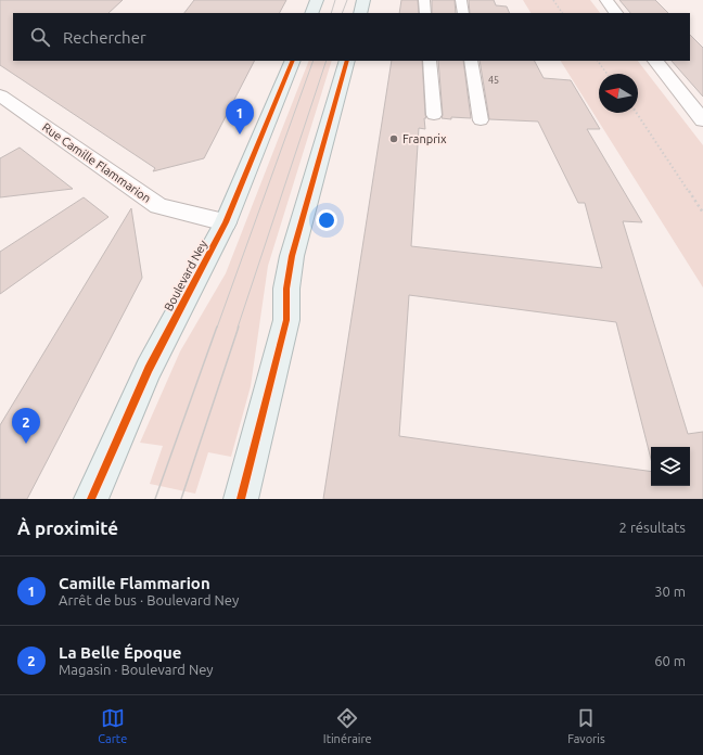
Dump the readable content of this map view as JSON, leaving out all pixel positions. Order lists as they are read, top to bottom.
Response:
{
  "streets": {
    "main road": ["Boulevard Ney"],
    "street": ["Rue Camille Flammarion"]
  },
  "crossings": [
    ["Rue Camille Flammarion", "Boulevard Ney"]
  ],
  "places": ["Franprix"],
  "house_numbers": ["45"],
  "north": "left",
  "page": {
    "search": "Rechercher",
    "pins": ["1", "2"],
    "heading": ["À proximité", "2 résultats"],
    "list": [
      {
        "mark": "1",
        "name": "Camille Flammarion",
        "note": "Arrêt de bus · Boulevard Ney",
        "value": "30 m"
      },
      {
        "mark": "2",
        "name": "La Belle Époque",
        "note": "Magasin · Boulevard Ney",
        "value": "60 m"
      }
    ],
    "nav": ["Carte", "Itinéraire", "Favoris"]
  }
}
